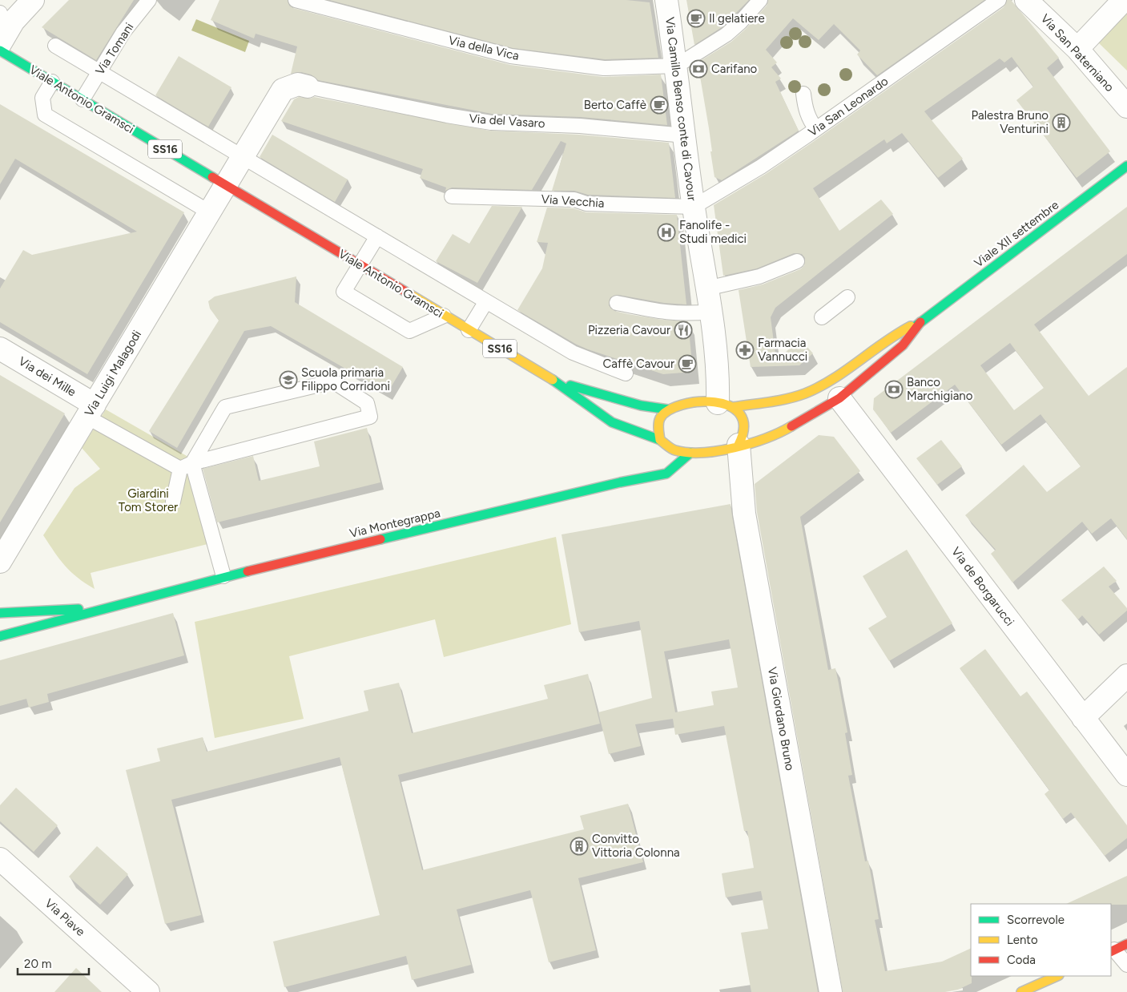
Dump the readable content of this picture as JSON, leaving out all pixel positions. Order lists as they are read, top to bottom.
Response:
{
  "streets": {
    "main road": [
      "Viale Antonio Gramsci",
      "SS16",
      "Viale XII settembre",
      "Via Montegrappa"
    ],
    "street": [
      "Via San Paterniano",
      "Via Camillo Benso conte di Cavour",
      "Via Luigi Malagodi",
      "Via dei Mille",
      "Via de Borgarucci",
      "Via Giordano Bruno",
      "Via Piave"
    ],
    "lane": [
      "Via della Vica",
      "Via Tomani",
      "Via San Leonardo",
      "Via del Vasaro",
      "Via Vecchia"
    ]
  },
  "crossings": [
    ["Via della Vica", "Via Camillo Benso conte di Cavour"],
    ["Via Tomani", "Viale Antonio Gramsci"],
    ["Viale Antonio Gramsci", "Via Camillo Benso conte di Cavour"],
    ["Viale Antonio Gramsci", "Viale XII settembre"],
    ["Viale Antonio Gramsci", "Via Luigi Malagodi"],
    ["Viale Antonio Gramsci", "Via Montegrappa"],
    ["Viale Antonio Gramsci", "Via Giordano Bruno"],
    ["Via San Leonardo", "Via Camillo Benso conte di Cavour"],
    ["Via San Leonardo", "Via Vecchia"],
    ["Via Camillo Benso conte di Cavour", "Via del Vasaro"],
    ["Via Camillo Benso conte di Cavour", "Via Vecchia"],
    ["Via Camillo Benso conte di Cavour", "Viale XII settembre"],
    ["Via Camillo Benso conte di Cavour", "Via Montegrappa"],
    ["Via Camillo Benso conte di Cavour", "Via Giordano Bruno"],
    ["Viale XII settembre", "Via Montegrappa"],
    ["Viale XII settembre", "Via de Borgarucci"],
    ["Viale XII settembre", "Via Giordano Bruno"],
    ["Via Luigi Malagodi", "Via dei Mille"],
    ["Via Montegrappa", "Via Giordano Bruno"]
  ],
  "parks": ["Giardini Tom Storer"],
  "places": {
    "cafe": ["Il gelatiere", "Berto Caffè", "Caffè Cavour"],
    "bank": ["Carifano", "Banco Marchigiano"],
    "building": ["Palestra Bruno Venturini", "Convitto Vittoria Colonna"],
    "hospital": ["Fanolife - Studi medici"],
    "restaurant": ["Pizzeria Cavour"],
    "pharmacy": ["Farmacia Vannucci"],
    "school or university": ["Scuola primaria Filippo Corridoni"]
  },
  "legend": ["Scorrevole", "Lento", "Coda"],
  "scale_bar": "20 m"
}
